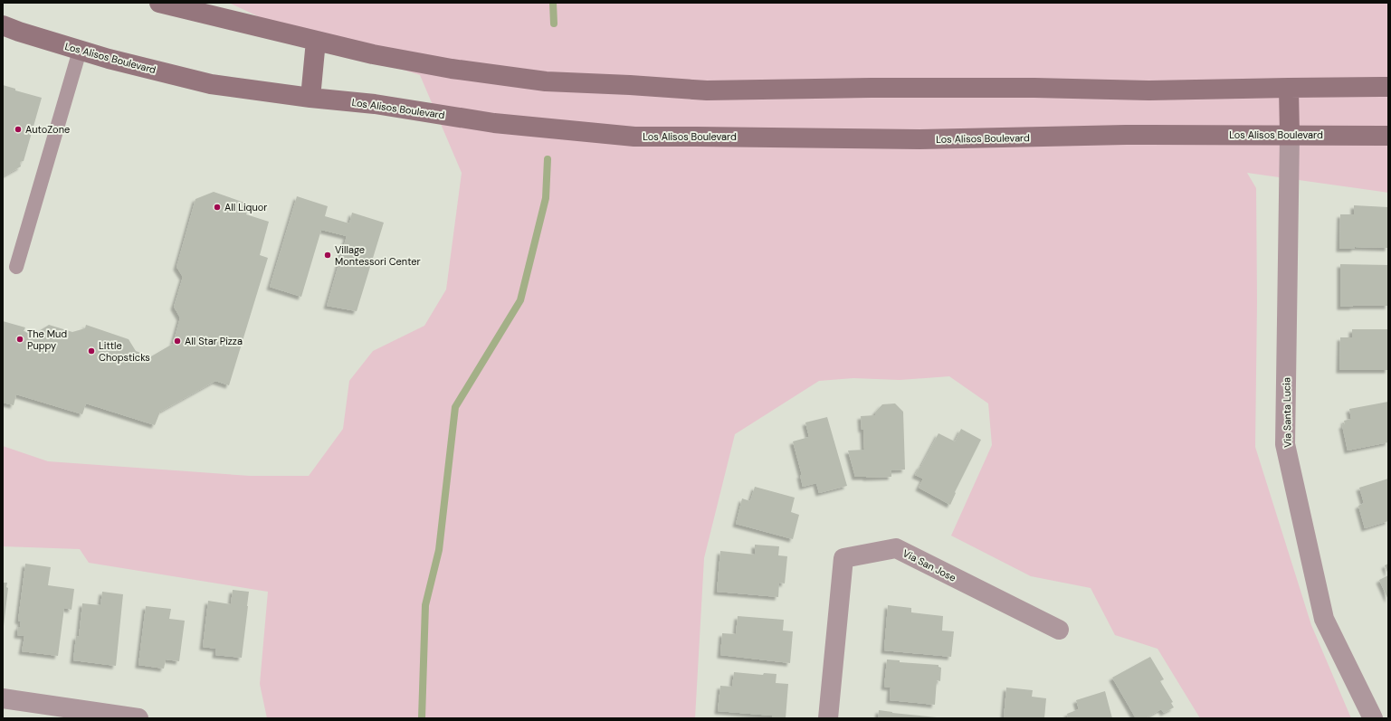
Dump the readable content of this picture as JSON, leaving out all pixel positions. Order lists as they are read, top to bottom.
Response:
{
  "streets": {
    "main road": ["Los Alisos Boulevard"],
    "street": ["Via Santa Lucia", "Via San Jose"]
  },
  "crossings": [
    ["Los Alisos Boulevard", "Via Santa Lucia"]
  ],
  "places": [
    "AutoZone",
    "All Liquor",
    "Village Montessori Center",
    "The Mud Puppy",
    "All Star Pizza",
    "Little Chopsticks"
  ]
}
